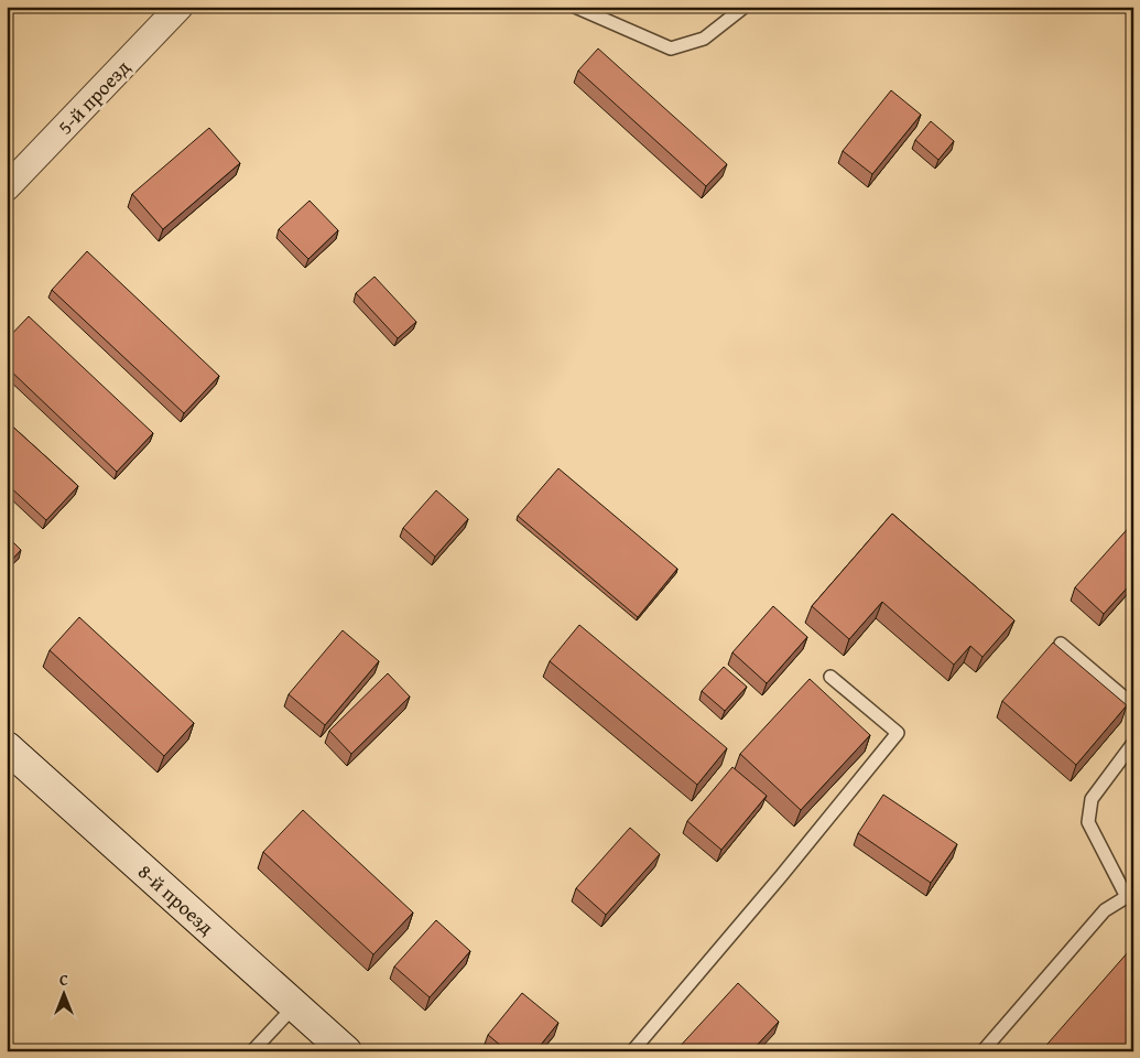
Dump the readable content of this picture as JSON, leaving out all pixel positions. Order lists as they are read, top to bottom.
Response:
{
  "streets": {
    "street": ["5-й проезд", "8-й проезд"]
  },
  "north": "top"
}
